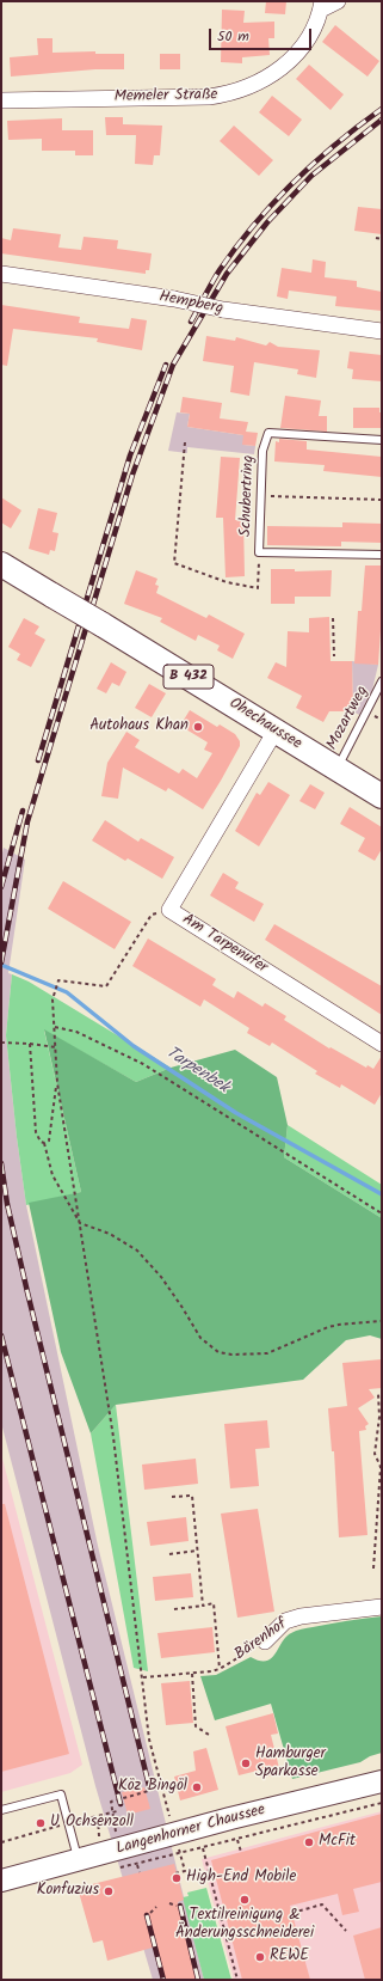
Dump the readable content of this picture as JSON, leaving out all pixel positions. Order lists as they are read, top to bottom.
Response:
{
  "streets": {
    "main road": ["B 432", "Ohechaussee", "Langenhorner Chaussee"],
    "street": [
      "Memeler Straße",
      "Hempberg",
      "Am Tarpenufer",
      "Bärenhof"
    ],
    "lane": ["Schubertring", "Mozartweg"]
  },
  "crossings": [
    ["Mozartweg", "Ohechaussee"],
    ["Ohechaussee", "Am Tarpenufer"]
  ],
  "water": ["Tarpenbek"],
  "places": [
    "Autohaus Khan",
    "Hamburger Sparkasse",
    "Köz Bingöl",
    "U Ochsenzoll",
    "McFit",
    "High-End Mobile",
    "Konfuzius",
    "Textilreinigung & Änderungsschneiderei",
    "REWE"
  ],
  "scale_bar": "50 m"
}
